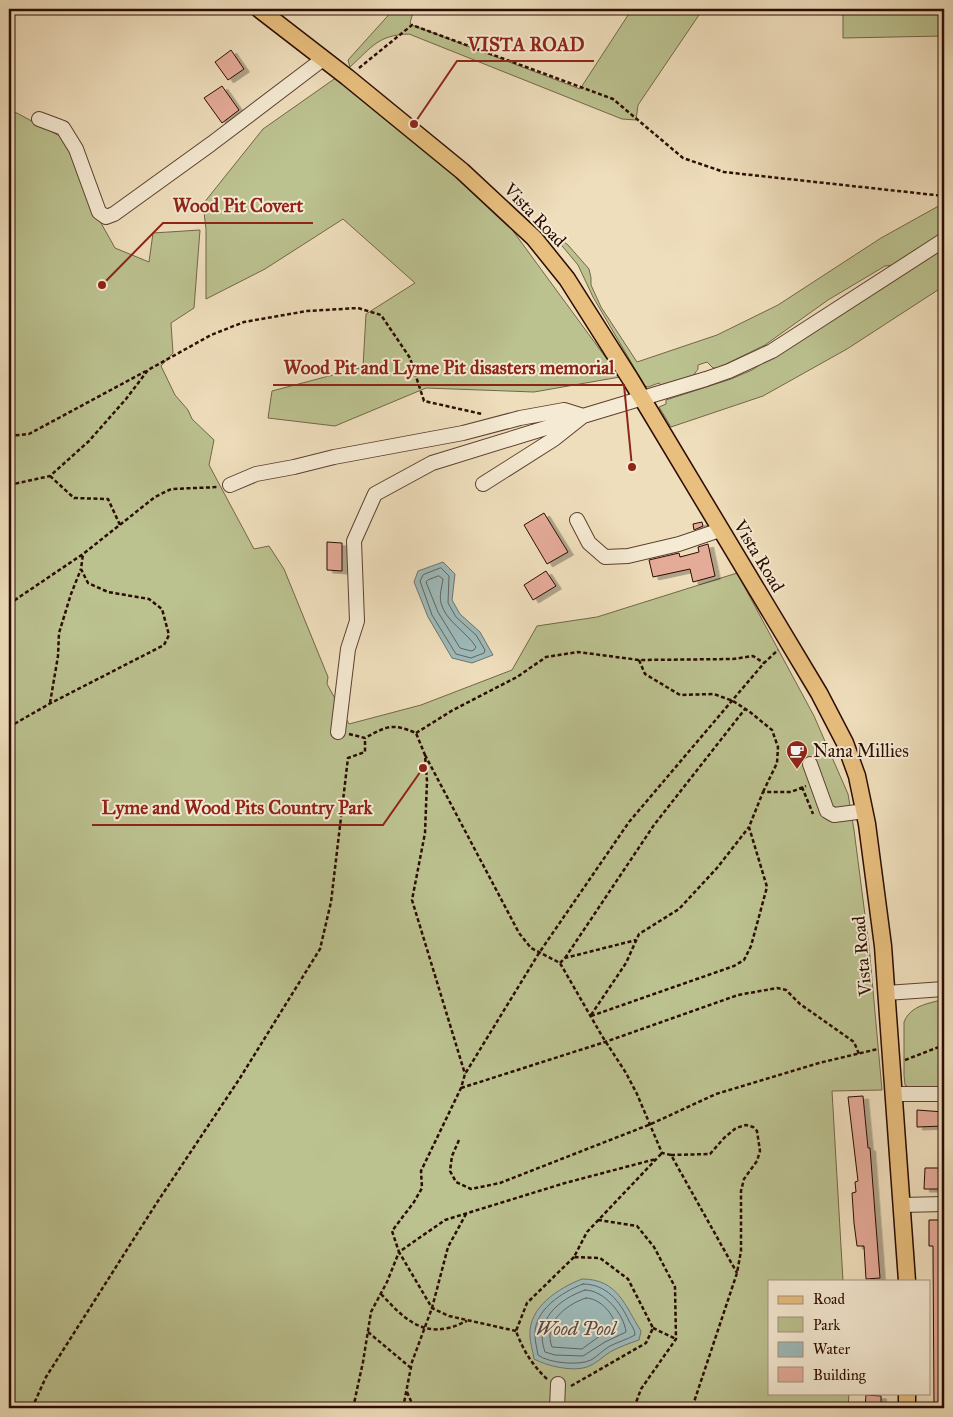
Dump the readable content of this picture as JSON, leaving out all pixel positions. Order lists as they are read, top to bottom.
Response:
{
  "streets": {
    "main road": ["Vista Road"]
  },
  "water": ["Wood Pool"],
  "places": {
    "other": [
      "VISTA ROAD",
      "Wood Pit Covert",
      "Wood Pit and Lyme Pit disasters memorial",
      "Lyme and Wood Pits Country Park"
    ],
    "cafe": ["Nana Millies"]
  },
  "legend": [
    "Road",
    "Park",
    "Water",
    "Building"
  ]
}
